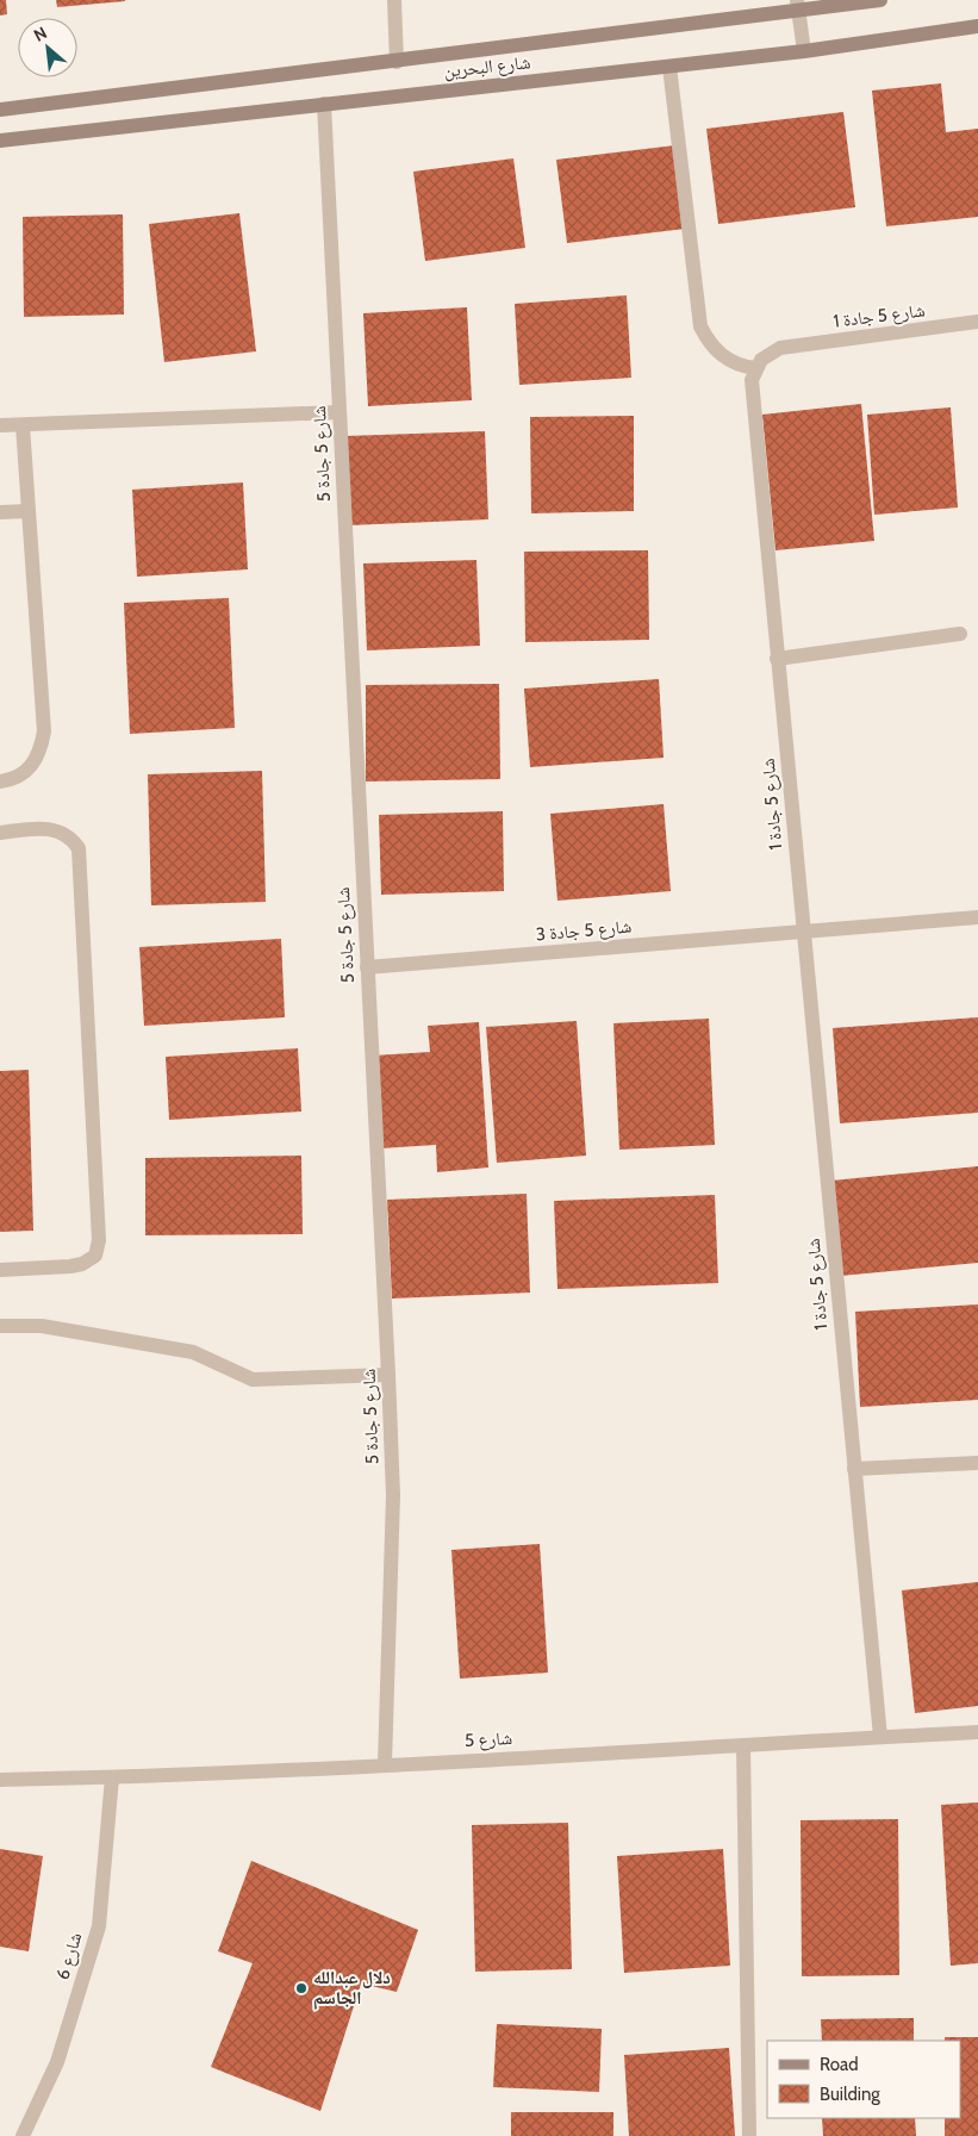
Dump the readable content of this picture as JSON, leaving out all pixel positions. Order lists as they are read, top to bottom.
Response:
{
  "streets": {
    "street": [
      "شارع البحرين",
      "شارع 5 جادة 1",
      "شارع 5 جادة 5",
      "شارع 5 جادة 3",
      "شارع 5",
      "شارع 6"
    ]
  },
  "crossings": [
    ["شارع البحرين", "شارع 5 جادة 5"],
    ["شارع 5 جادة 1", "شارع 5 جادة 3"],
    ["شارع 5 جادة 1", "شارع 5"],
    ["شارع 5 جادة 5", "شارع 5 جادة 3"],
    ["شارع 5 جادة 5", "شارع 5"],
    ["شارع 5", "شارع 6"]
  ],
  "places": ["دلال عبدالله الجاسم"],
  "legend": ["Road", "Building"],
  "north": "top left"
}
